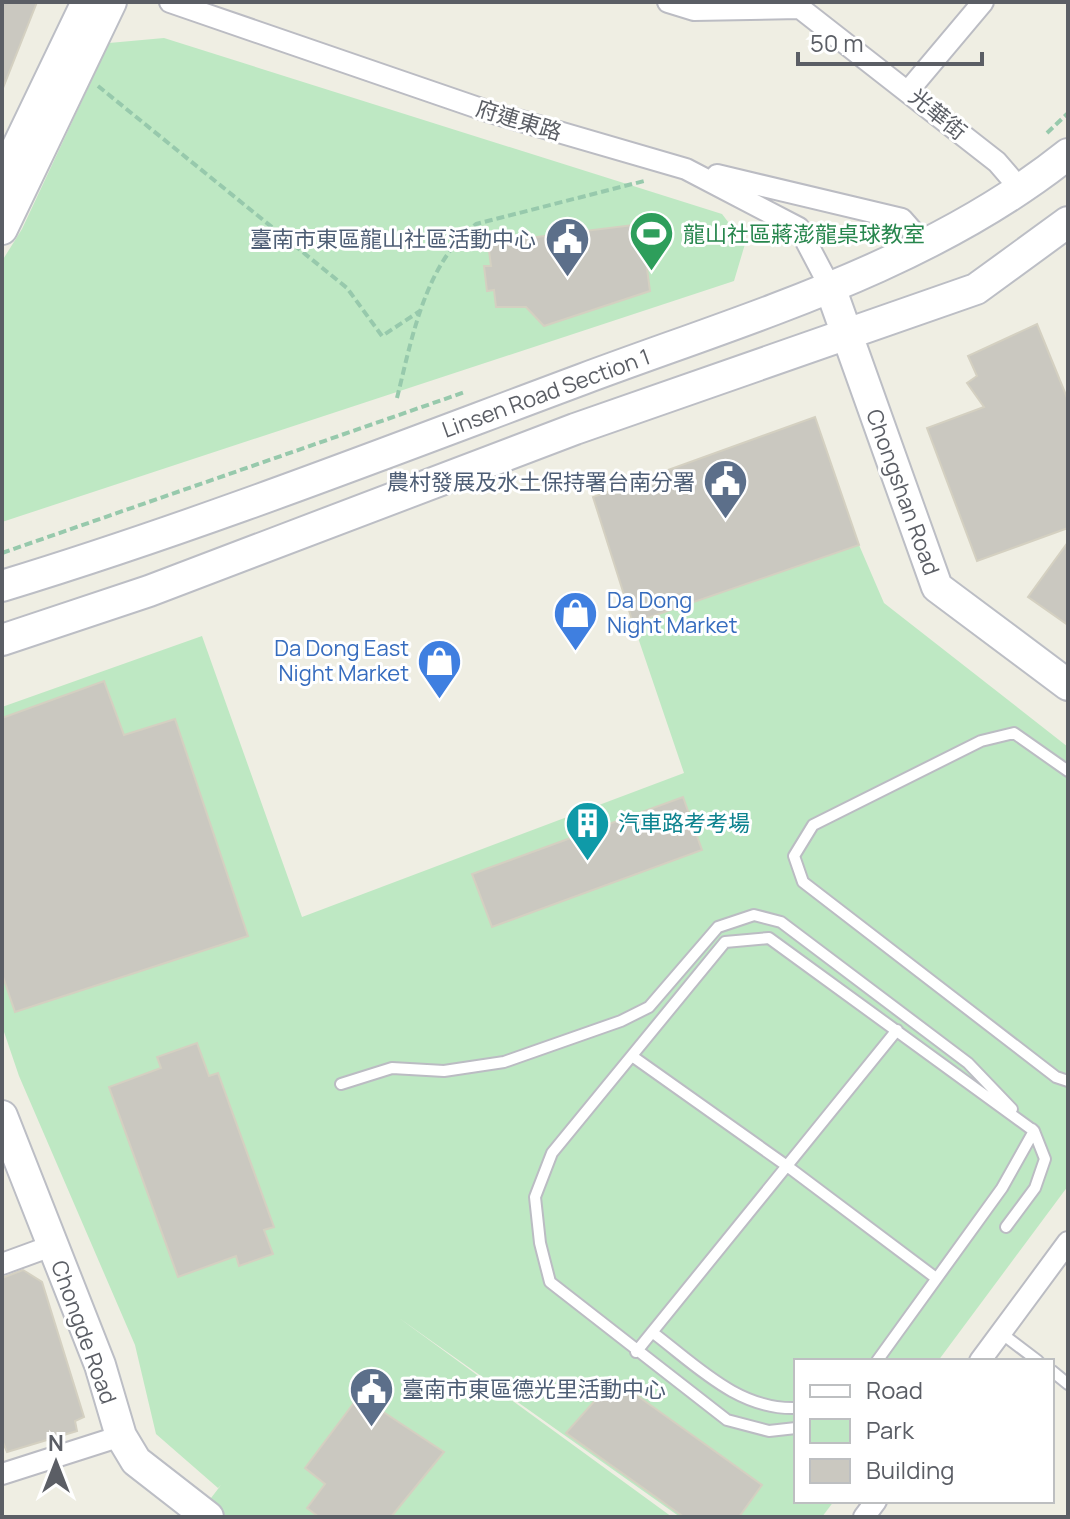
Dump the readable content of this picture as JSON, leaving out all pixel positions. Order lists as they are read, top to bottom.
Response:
{
  "streets": {
    "street": [
      "光華街",
      "府連東路",
      "Linsen Road Section 1",
      "Chongshan Road",
      "Chongde Road"
    ]
  },
  "crossings": [
    ["光華街", "Linsen Road Section 1"],
    ["府連東路", "Linsen Road Section 1"],
    ["府連東路", "Chongshan Road"],
    ["Linsen Road Section 1", "Chongshan Road"]
  ],
  "places": {
    "sports": ["龍山社區蔣澎龍桌球教室"],
    "public building": ["臺南市東區龍山社區活動中心", "農村發展及水土保持署台南分署", "臺南市東區德光里活動中心"],
    "shop": ["Da Dong Night Market", "Da Dong East Night Market"],
    "building": ["汽車路考考場"]
  },
  "legend": ["Road", "Park", "Building"],
  "scale_bar": "50 m",
  "north": "top"
}
